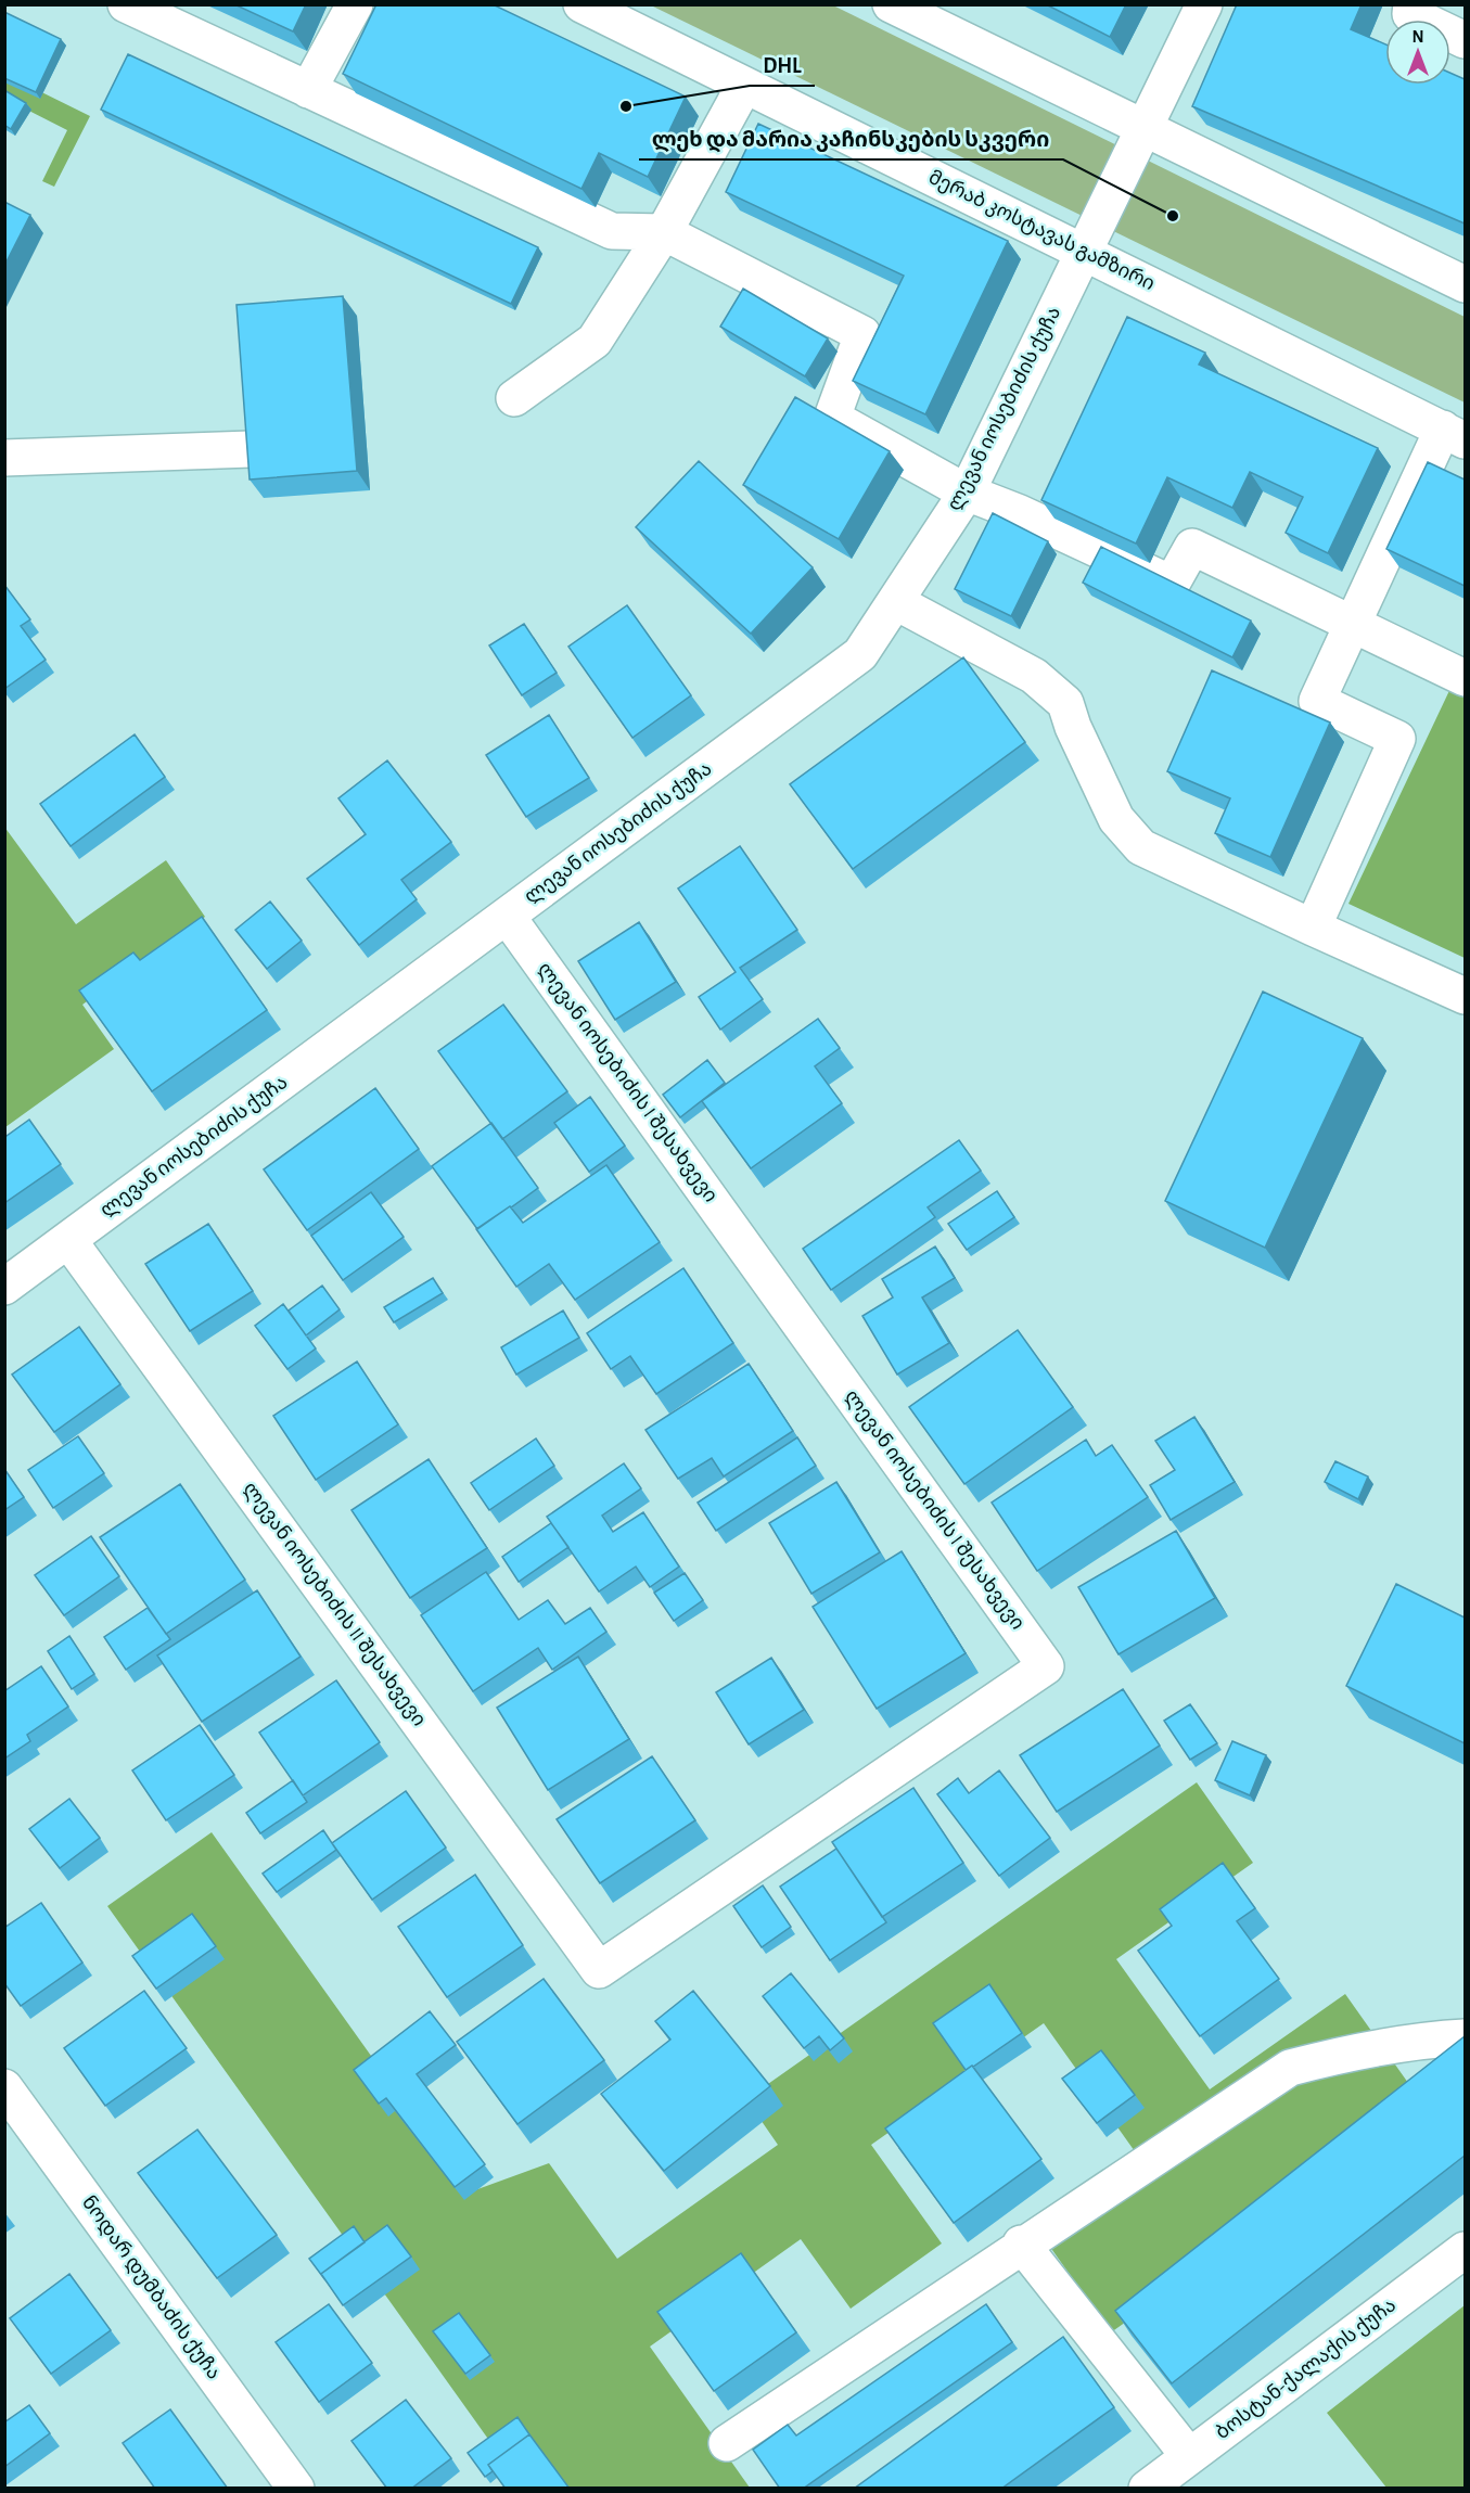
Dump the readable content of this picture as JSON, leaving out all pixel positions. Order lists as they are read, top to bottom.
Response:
{
  "streets": {
    "street": [
      "მერაბ კოსტავას გამზირი",
      "ლევან იოსებიძის ქუჩა",
      "ლევან იოსებიძის I შესახვევი",
      "ლევან იოსებიძის II შესახვევი",
      "ნოდარ დუმბაძის ქუჩა",
      "ბოსტან-ქალაქის ქუჩა"
    ]
  },
  "crossings": [
    ["მერაბ კოსტავას გამზირი", "ლევან იოსებიძის ქუჩა"],
    ["ლევან იოსებიძის ქუჩა", "ლევან იოსებიძის I შესახვევი"],
    ["ლევან იოსებიძის ქუჩა", "ლევან იოსებიძის II შესახვევი"],
    ["ლევან იოსებიძის I შესახვევი", "ლევან იოსებიძის II შესახვევი"]
  ],
  "places": ["DHL", "ლეხ და მარია კაჩინსკების სკვერი"],
  "north": "top"
}
